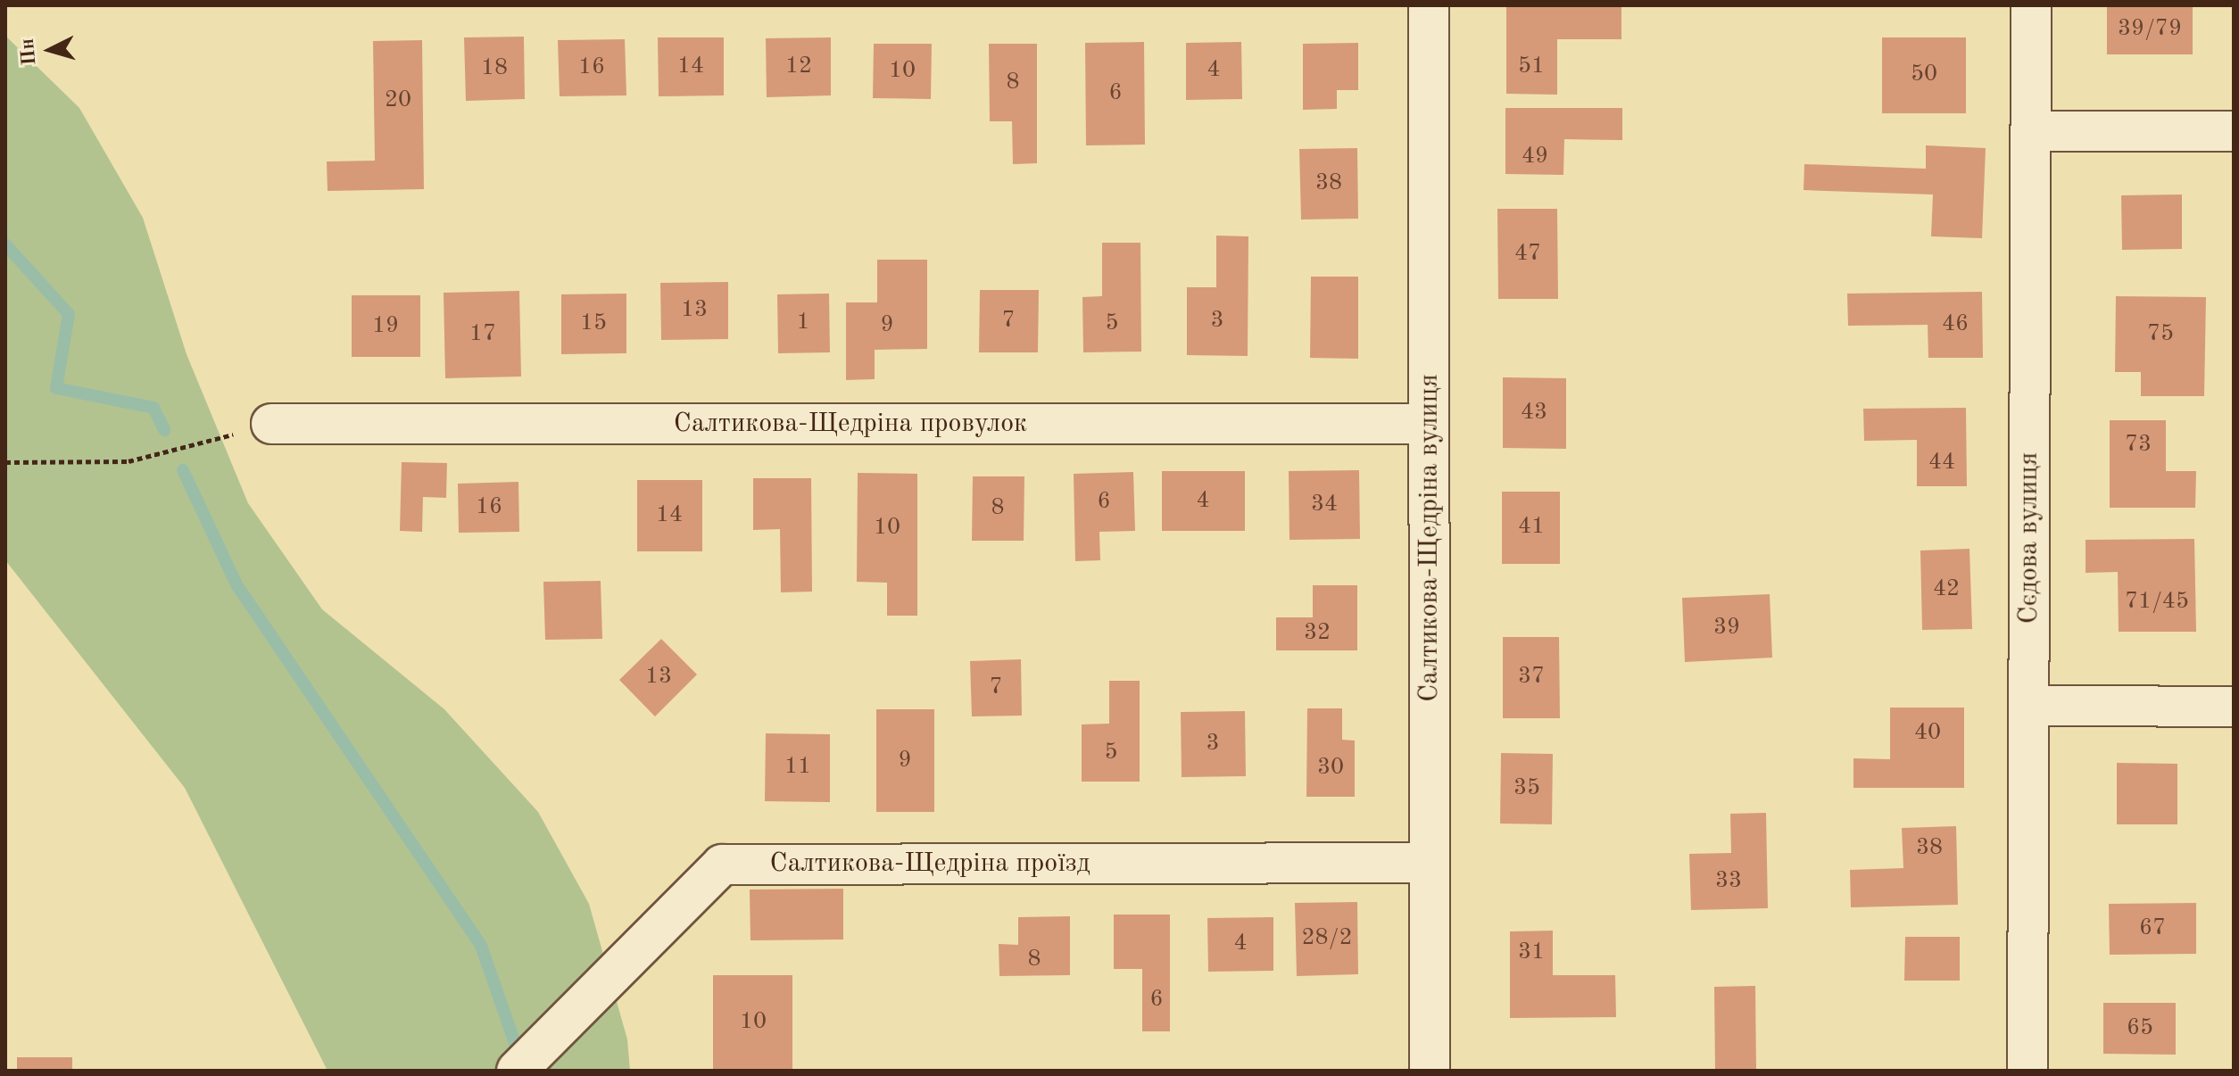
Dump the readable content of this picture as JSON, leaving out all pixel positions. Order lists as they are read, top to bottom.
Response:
{
  "streets": {
    "street": [
      "Салтикова-Щедріна провулок",
      "Салтикова-Щедріна вулиця",
      "Сєдова вулиця",
      "Салтикова-Щедріна проїзд"
    ]
  },
  "crossings": [
    ["Салтикова-Щедріна провулок", "Салтикова-Щедріна вулиця"],
    ["Салтикова-Щедріна вулиця", "Салтикова-Щедріна проїзд"]
  ],
  "house_numbers": [
    "39/79",
    "14",
    "12",
    "51",
    "16",
    "18",
    "4",
    "10",
    "50",
    "8",
    "6",
    "20",
    "49",
    "38",
    "47",
    "13",
    "7",
    "3",
    "1",
    "15",
    "5",
    "46",
    "9",
    "19",
    "17",
    "75",
    "43",
    "73",
    "44",
    "4",
    "6",
    "34",
    "16",
    "8",
    "14",
    "41",
    "10",
    "42",
    "71/45",
    "39",
    "32",
    "13",
    "37",
    "7",
    "40",
    "3",
    "5",
    "9",
    "11",
    "30",
    "35",
    "38",
    "33",
    "67",
    "28/2",
    "4",
    "31",
    "8",
    "6",
    "10",
    "65"
  ],
  "north": "left"
}
